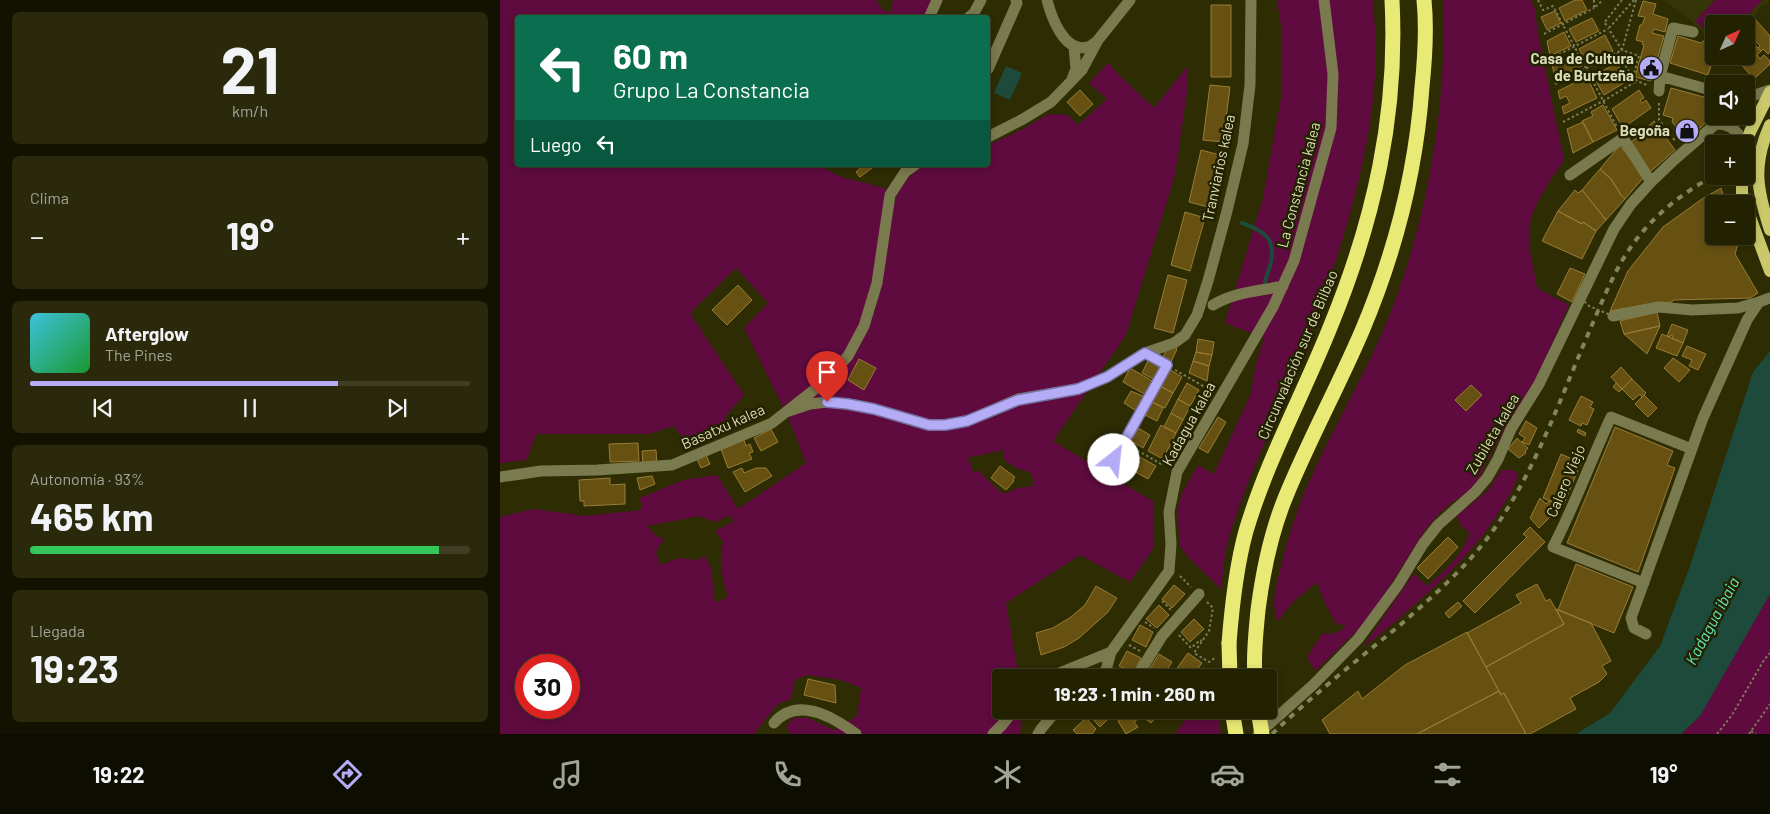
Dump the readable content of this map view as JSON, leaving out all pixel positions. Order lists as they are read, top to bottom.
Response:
{
  "streets": {
    "highway": ["Circunvalación sur de Bilbao"],
    "street": [
      "Tranviarios kalea",
      "La Constancia kalea",
      "Kadagua kalea",
      "Basatxu kalea",
      "Zubileta kalea",
      "Calero Viejo"
    ]
  },
  "crossings": [
    ["La Constancia kalea", "Kadagua kalea"]
  ],
  "water": ["Kadagua ibaia"],
  "places": {
    "public building": ["Casa de Cultura de Burtzeña"],
    "shop": ["Begoña"]
  },
  "north": "top right",
  "page": {
    "tile": [
      ["21", "km/h"],
      "Clima",
      ["Autonomía · 93%", "465 km"],
      ["Llegada", "19:23"]
    ],
    "map_buttons": ["+", "−"],
    "turn": ["60 m", "Grupo La Constancia"],
    "then": "Luego",
    "heat": ["−", "19°", "+"],
    "song": ["Afterglow", "The Pines"],
    "limit": "30",
    "trip": "19:23 · 1 min · 260 m",
    "tabs": ["19:22", "19°"]
  }
}
